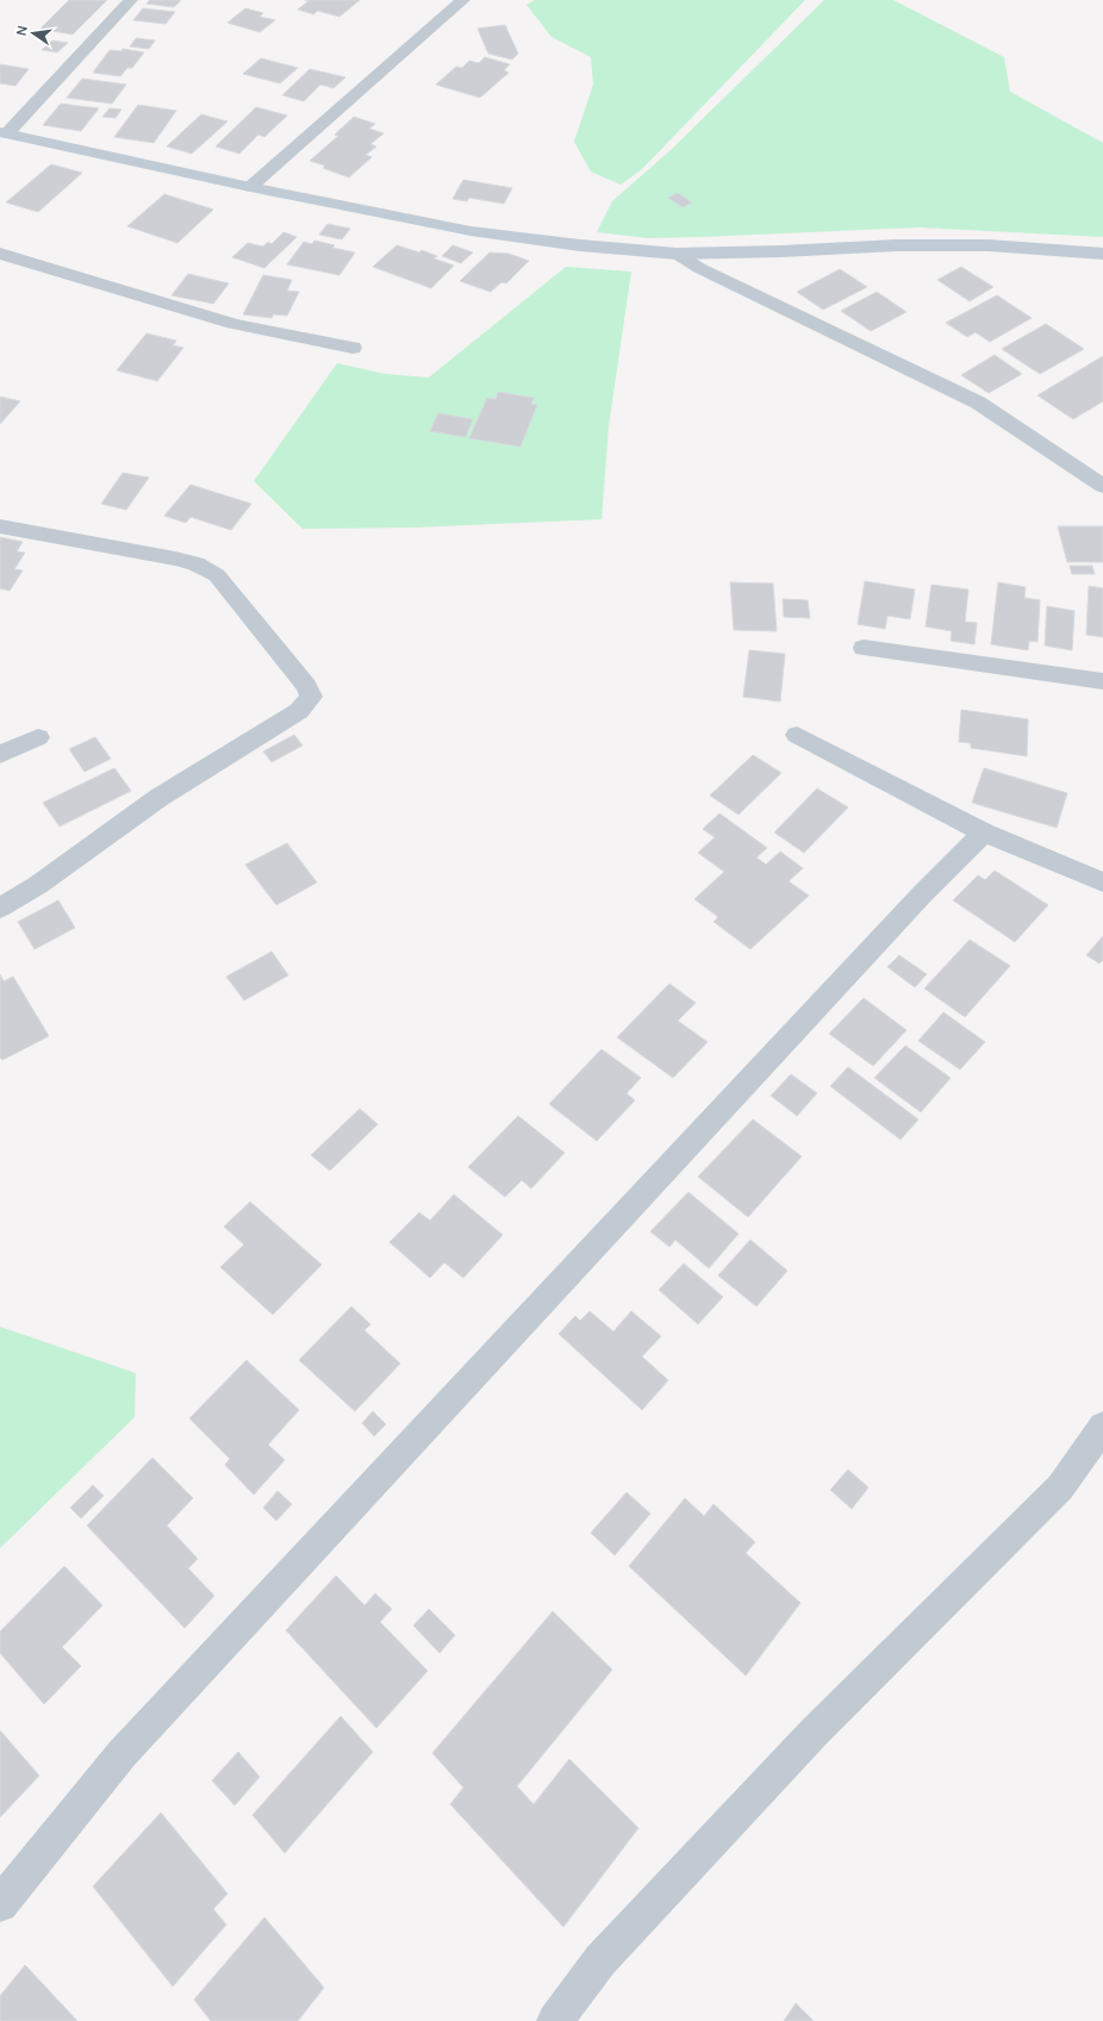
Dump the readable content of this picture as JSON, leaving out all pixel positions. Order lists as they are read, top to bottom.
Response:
{
  "north": "left"
}
